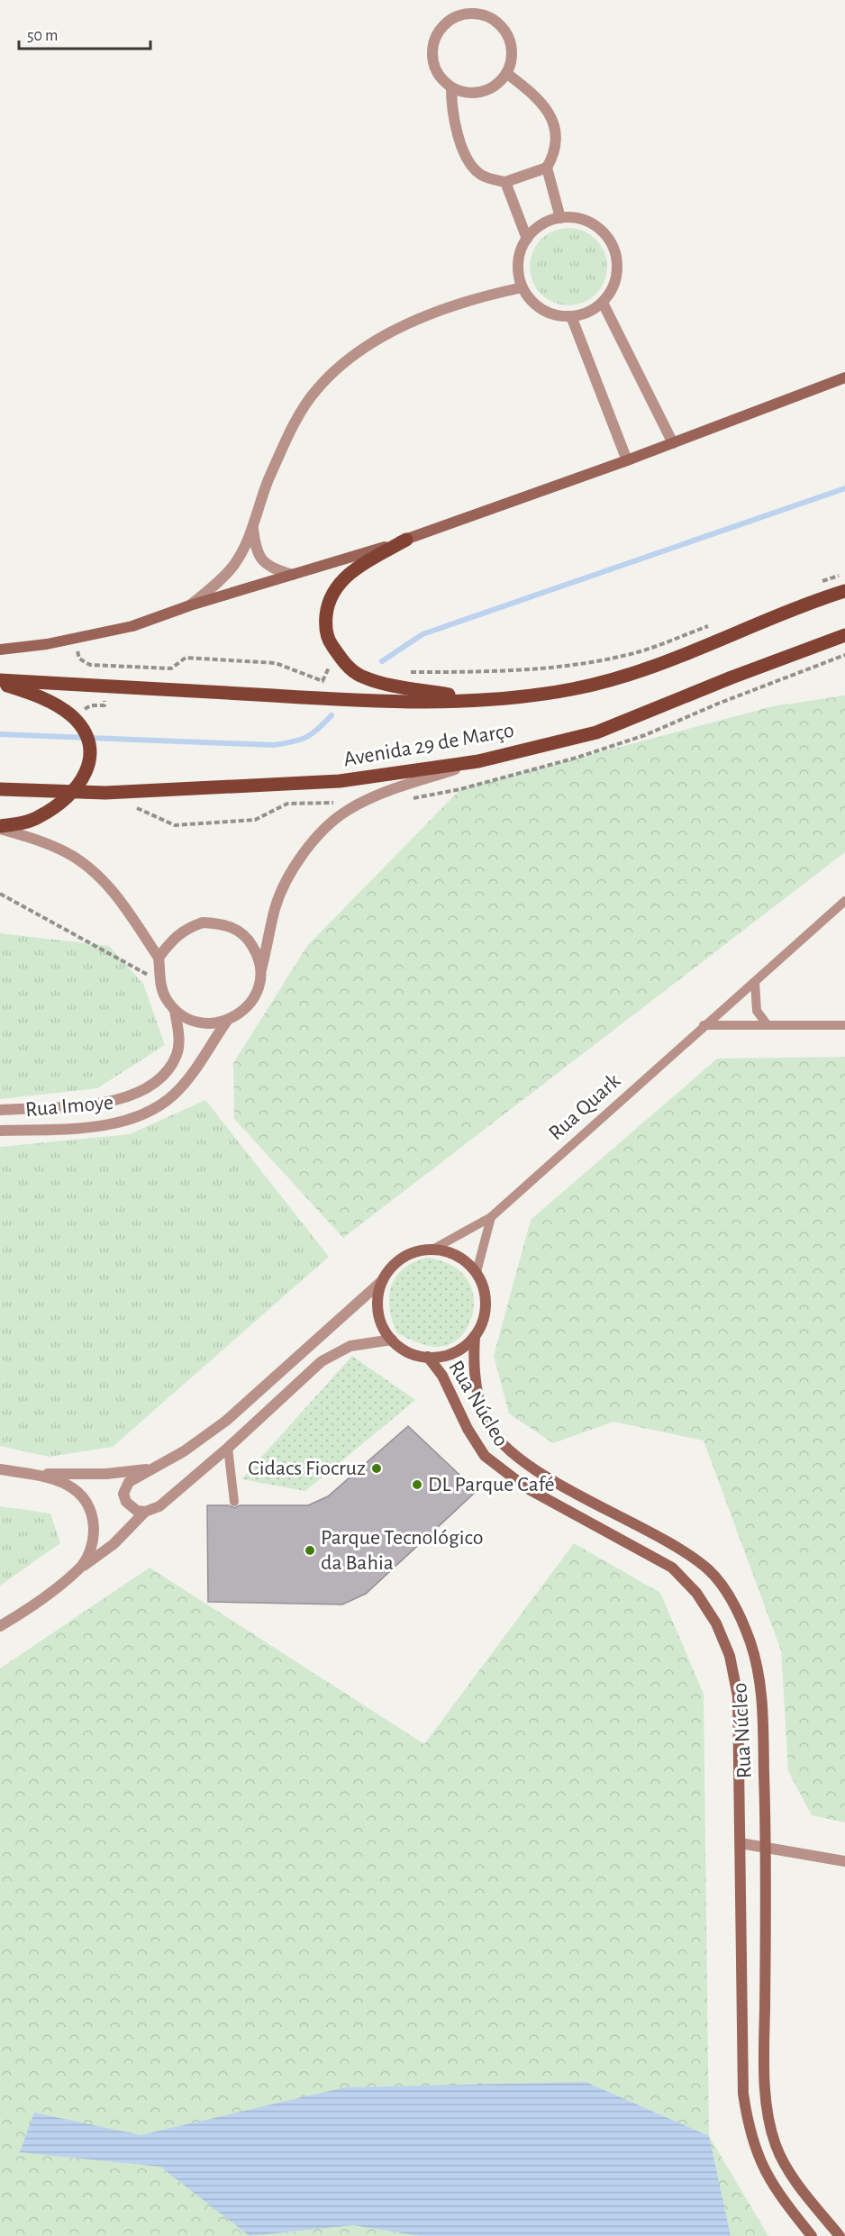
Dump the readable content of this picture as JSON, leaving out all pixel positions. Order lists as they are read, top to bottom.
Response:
{
  "streets": {
    "main road": ["Avenida 29 de Março"],
    "street": ["Rua Imoye", "Rua Núcleo"],
    "lane": ["Rua Quark"]
  },
  "crossings": [
    ["Rua Quark", "Rua Núcleo"]
  ],
  "places": ["Cidacs Fiocruz", "DL Parque Café", "Parque Tecnológico da Bahia"],
  "scale_bar": "50 m"
}
